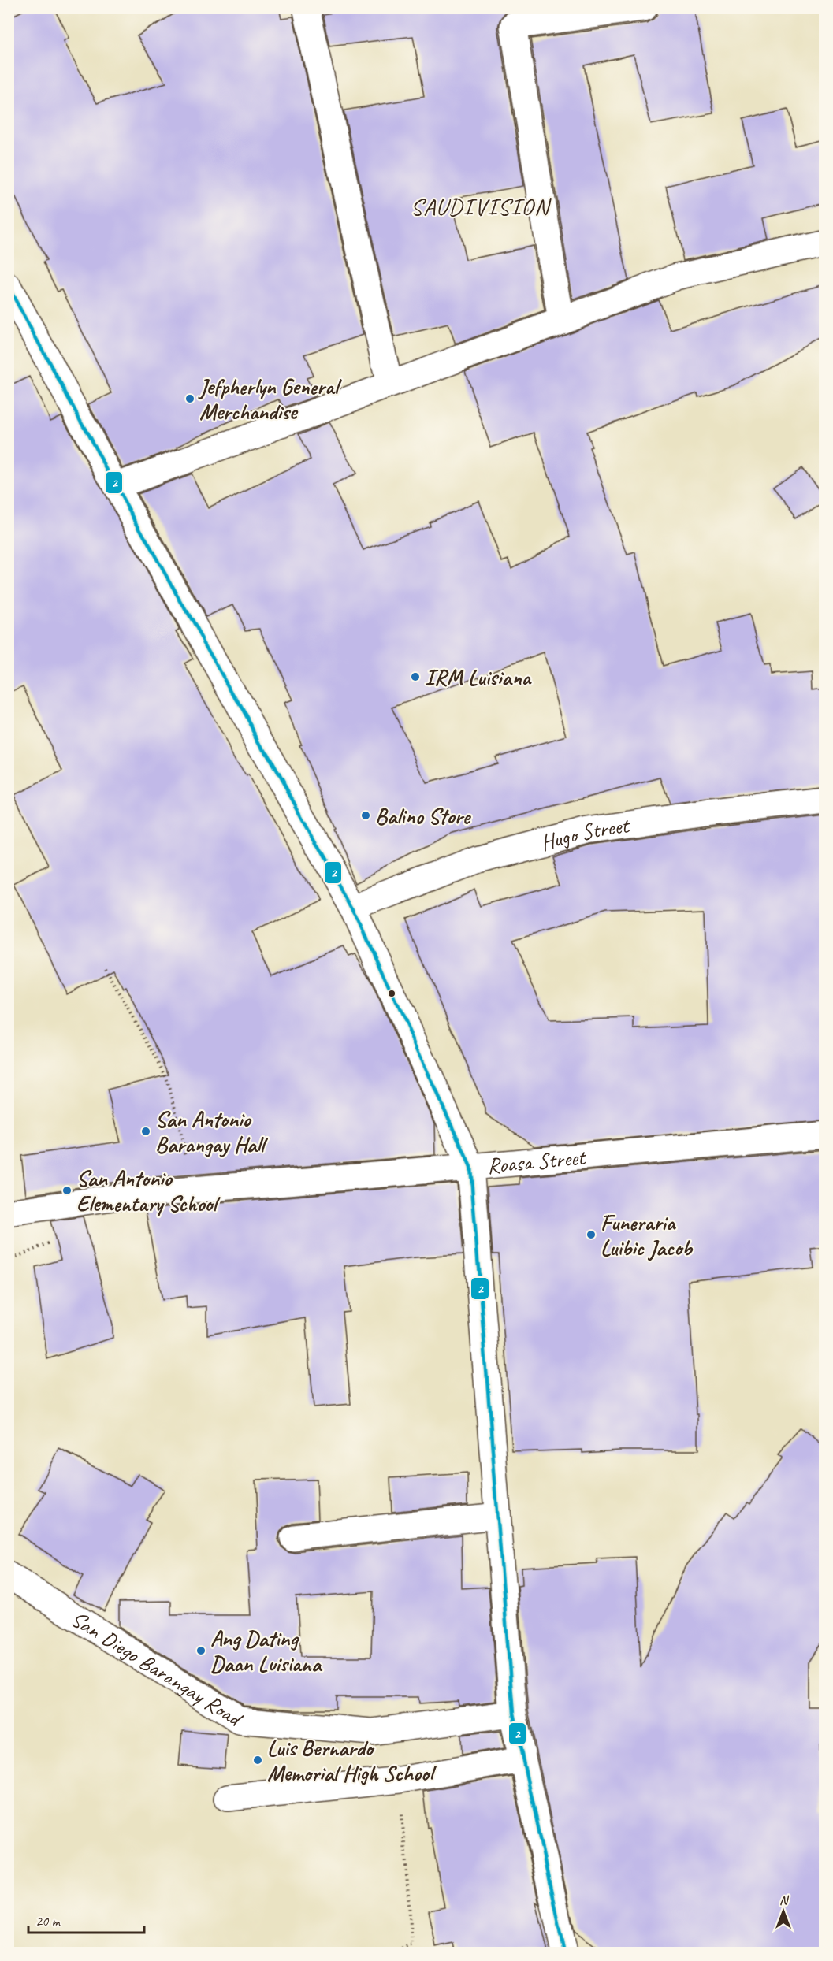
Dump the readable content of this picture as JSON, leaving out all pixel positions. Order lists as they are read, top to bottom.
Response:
{
  "streets": {
    "street": ["Hugo Street", "Roasa Street", "San Diego Barangay Road"]
  },
  "districts": ["SAUDIVISION"],
  "places": [
    "Jefpherlyn General Merchandise",
    "IRM Luisiana",
    "Balino Store",
    "San Antonio Barangay Hall",
    "San Antonio Elementary School",
    "Funeraria Luibic Jacob",
    "Ang Dating Daan Luisiana",
    "Luis Bernardo Memorial High School"
  ],
  "lines": ["transit line 2"],
  "scale_bar": "20 m",
  "north": "top"
}
